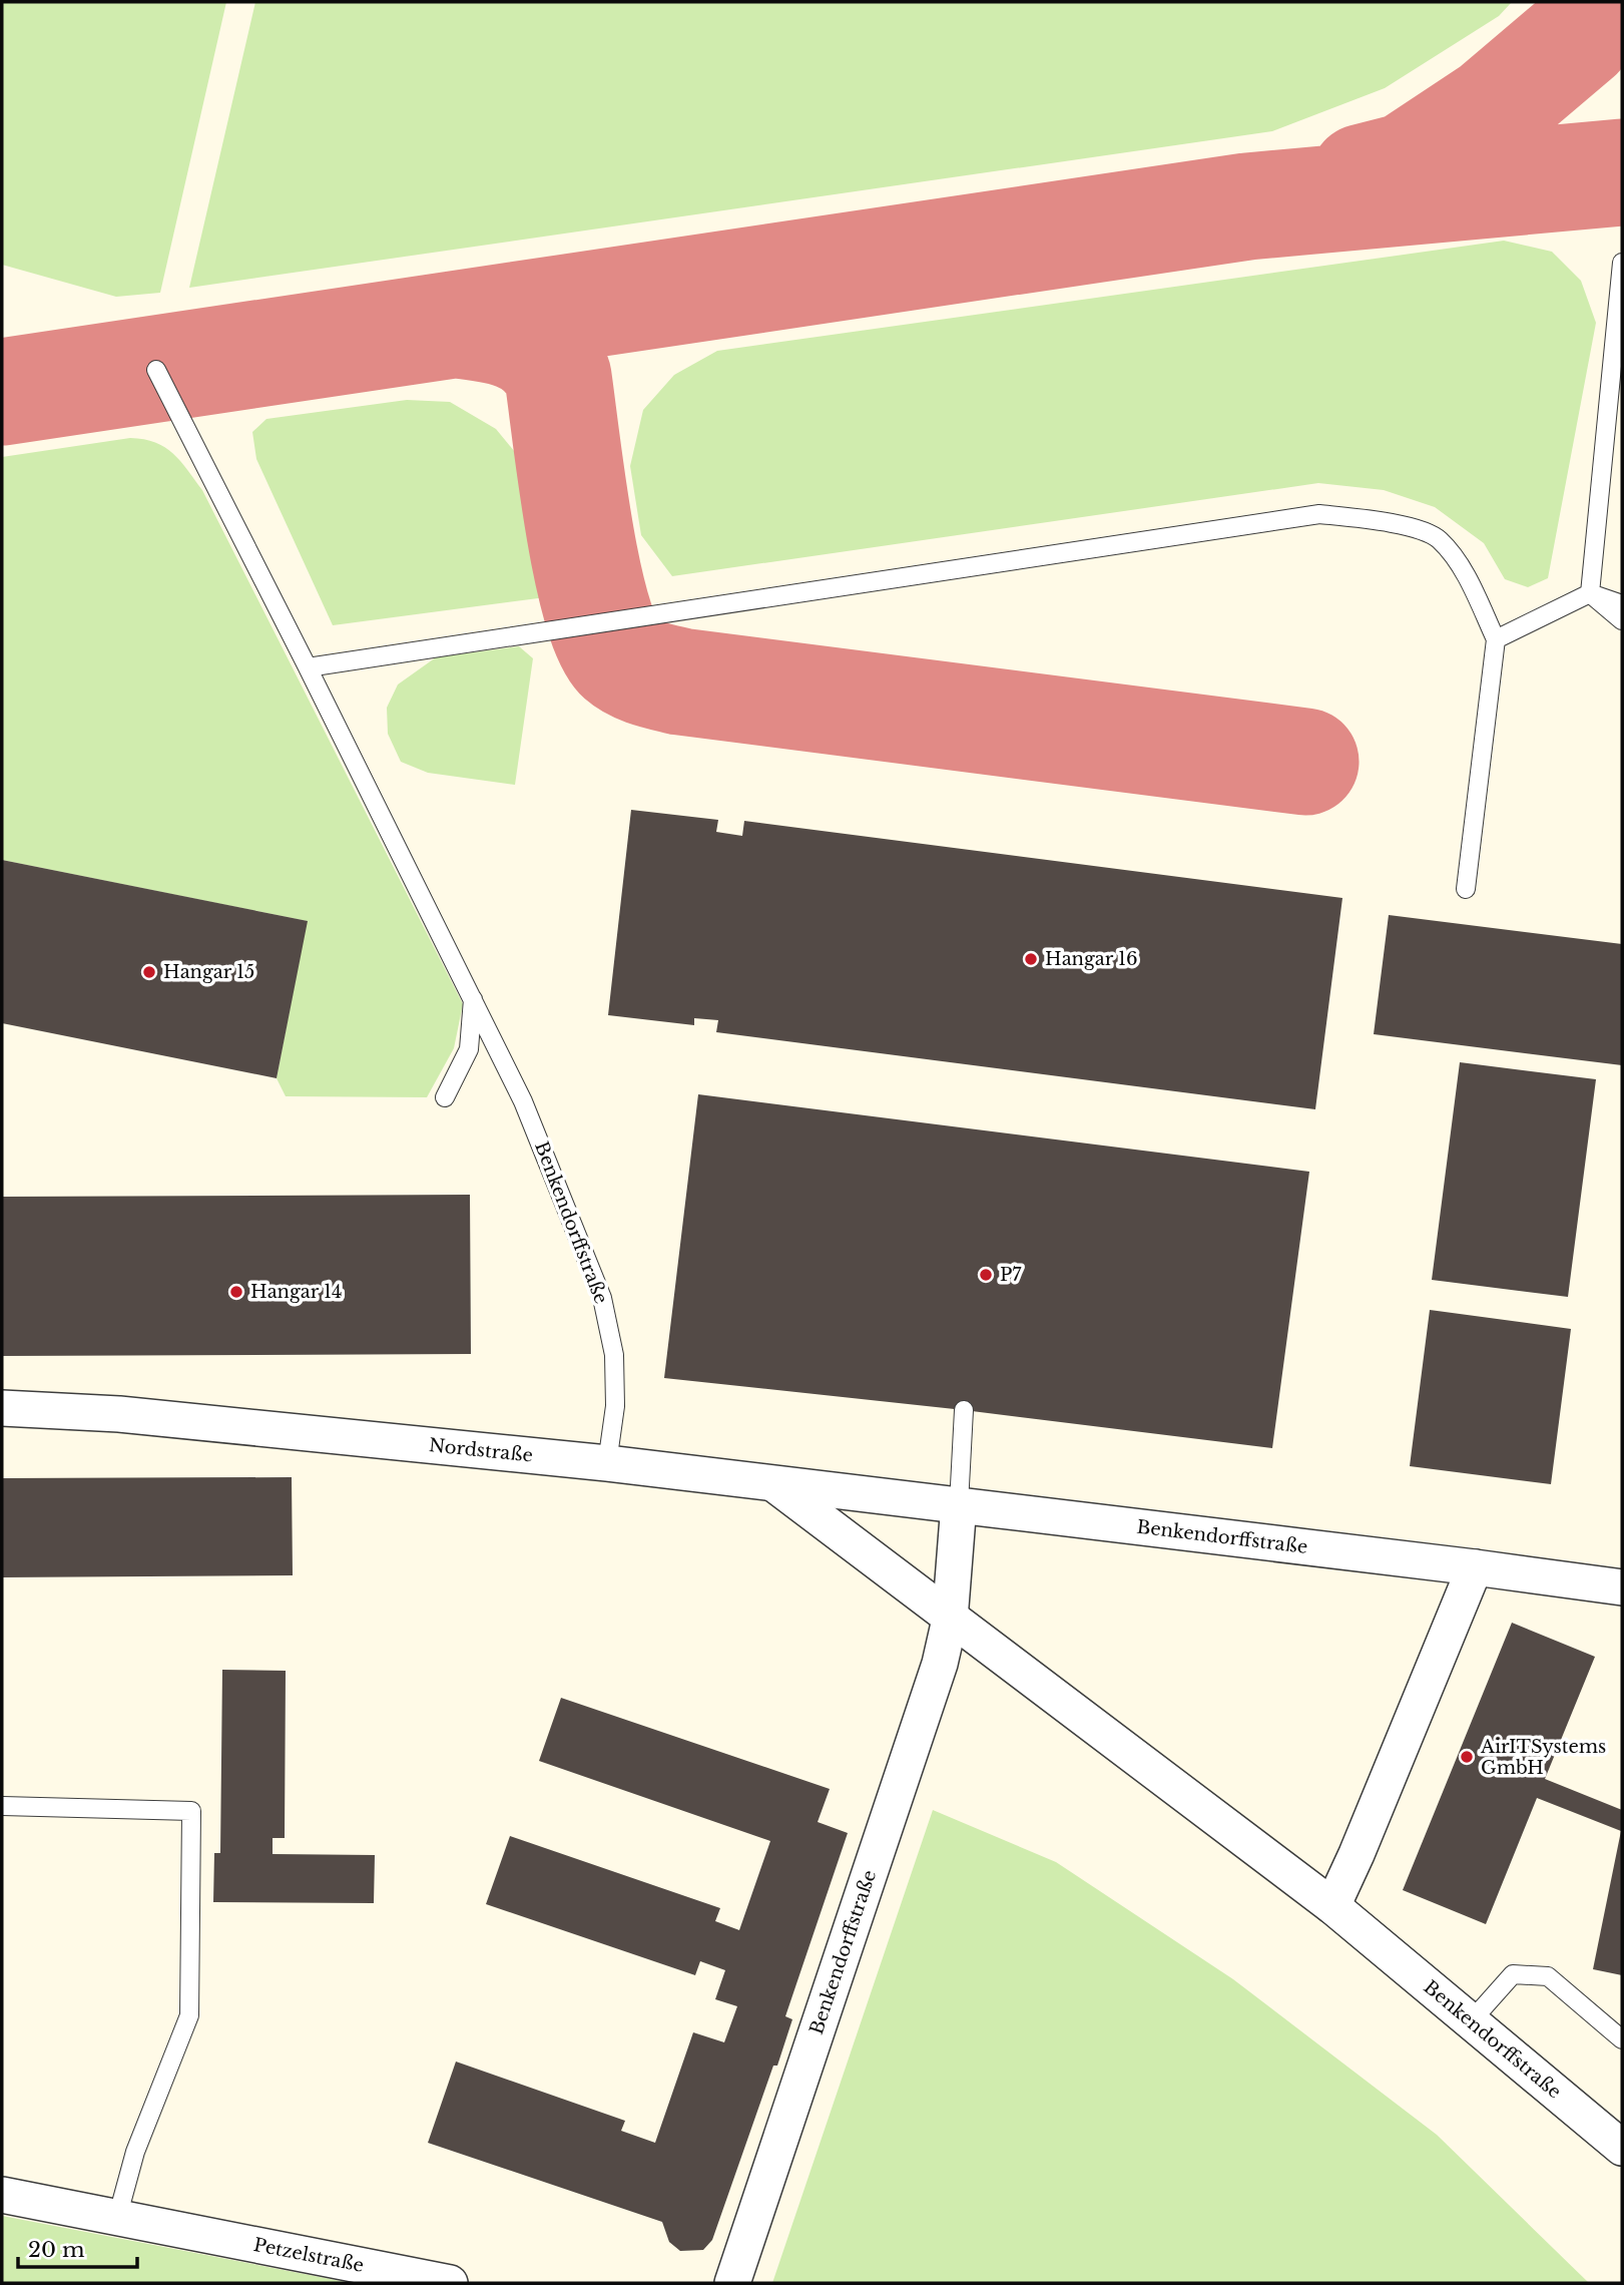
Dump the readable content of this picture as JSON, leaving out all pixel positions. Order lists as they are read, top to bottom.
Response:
{
  "streets": {
    "street": ["Benkendorffstraße", "Nordstraße", "Petzelstraße"]
  },
  "crossings": [
    ["Benkendorffstraße", "Nordstraße"]
  ],
  "places": [
    "Hangar 16",
    "Hangar 15",
    "P7",
    "Hangar 14",
    "AirITSystems GmbH"
  ],
  "scale_bar": "20 m"
}
